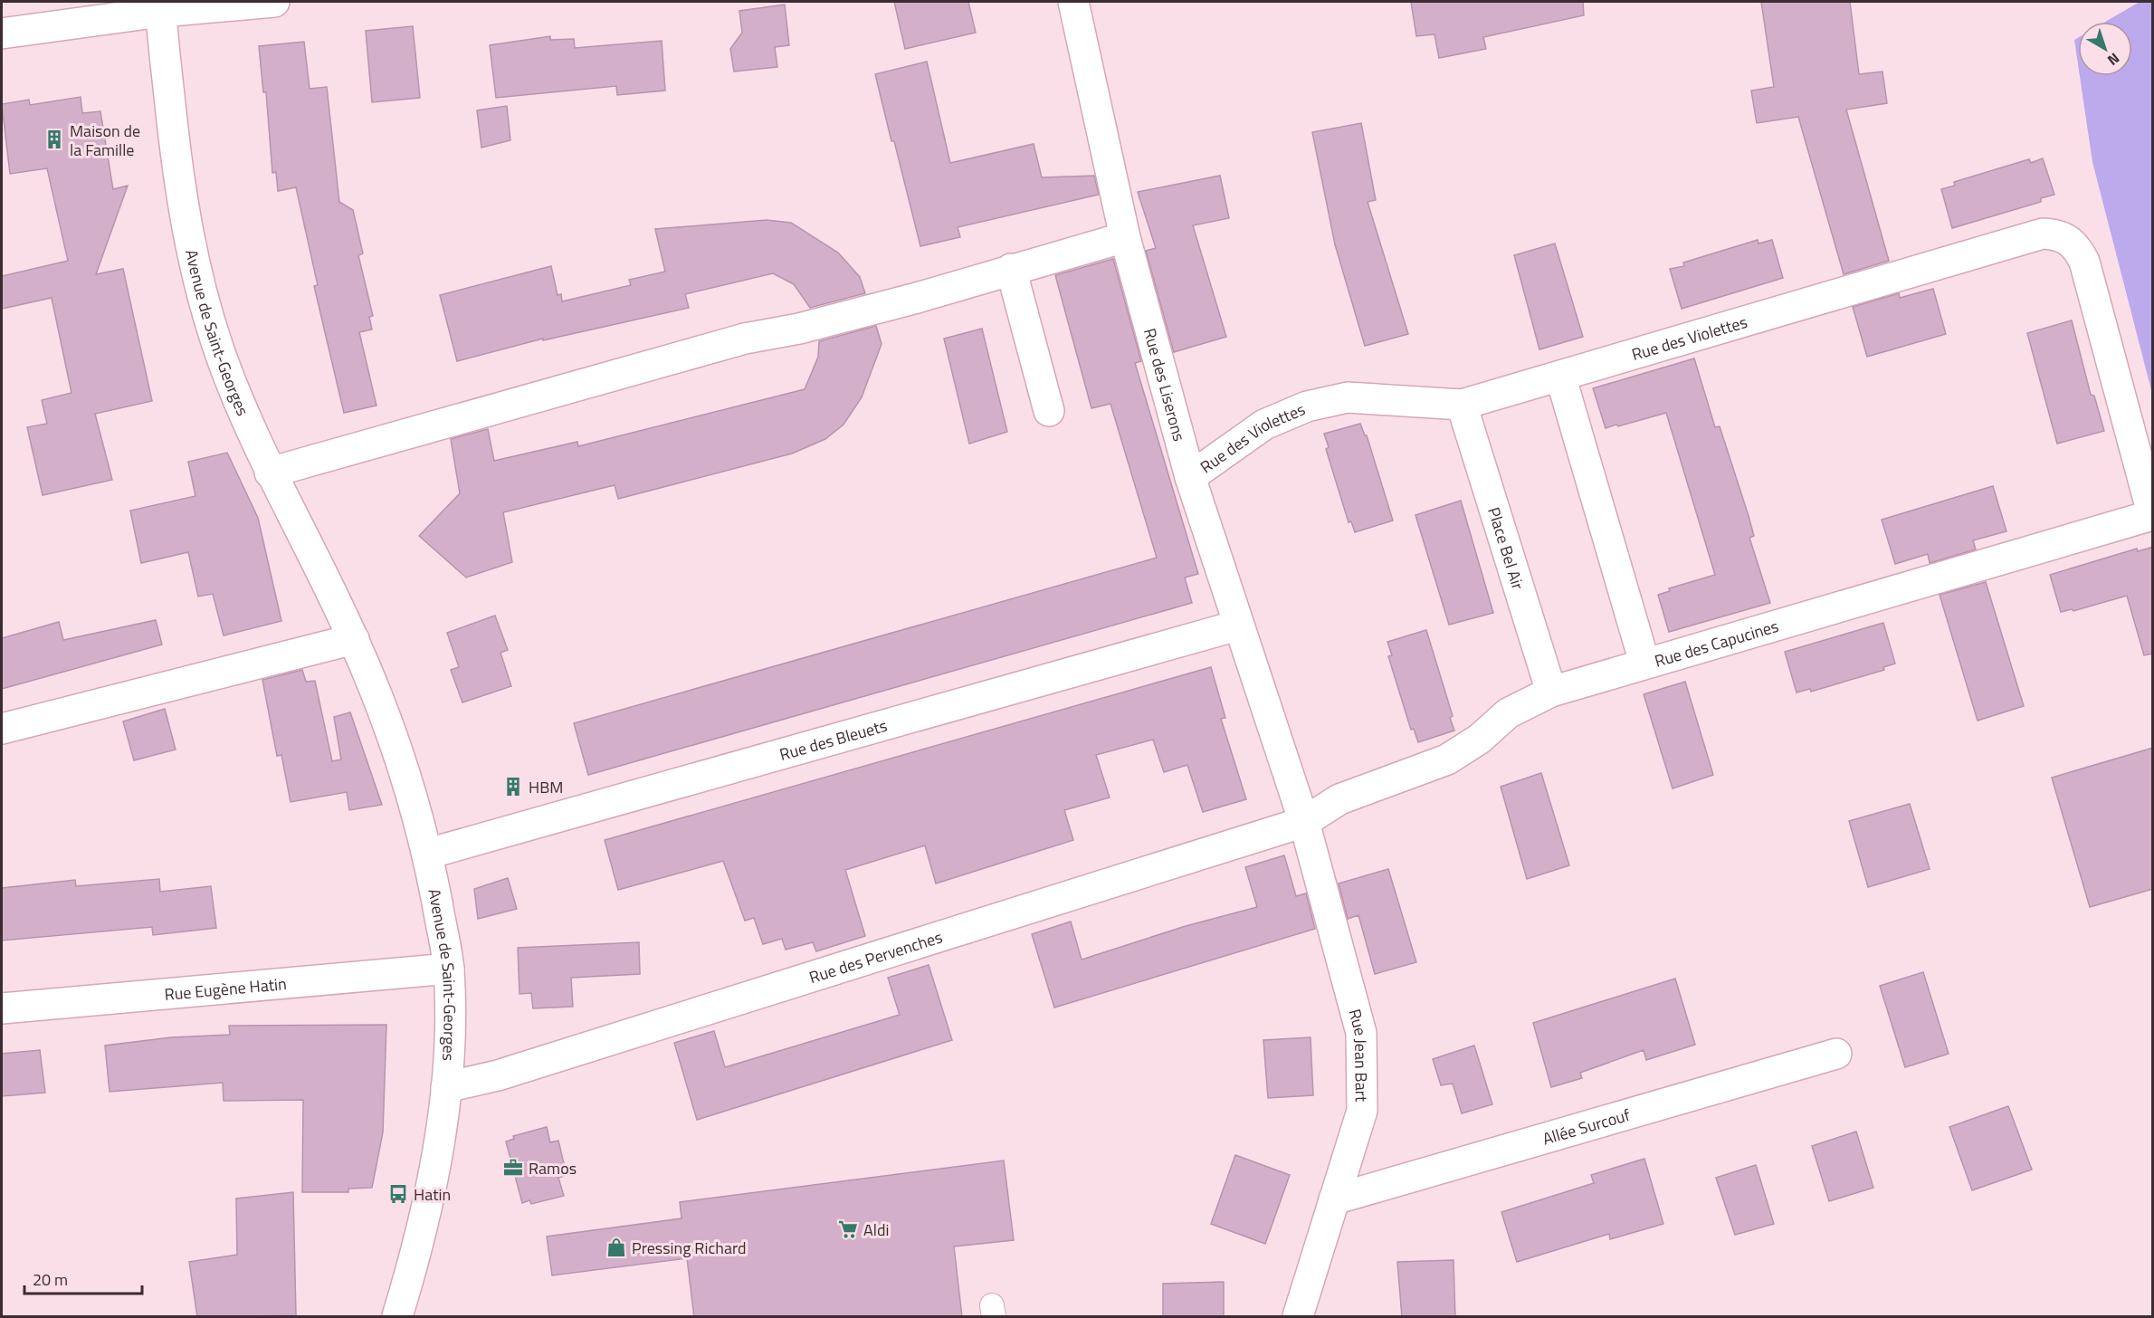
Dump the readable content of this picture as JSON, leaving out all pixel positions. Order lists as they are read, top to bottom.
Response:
{
  "streets": {
    "street": [
      "Avenue de Saint-Georges",
      "Rue des Violettes",
      "Rue des Liserons",
      "Place Bel Air",
      "Rue des Capucines",
      "Rue des Bleuets",
      "Rue des Pervenches",
      "Rue Eugène Hatin",
      "Rue Jean Bart",
      "Allée Surcouf"
    ]
  },
  "crossings": [
    ["Avenue de Saint-Georges", "Rue des Bleuets"],
    ["Avenue de Saint-Georges", "Rue des Pervenches"],
    ["Avenue de Saint-Georges", "Rue Eugène Hatin"],
    ["Rue des Violettes", "Rue des Liserons"],
    ["Rue des Violettes", "Place Bel Air"],
    ["Rue des Violettes", "Rue des Capucines"],
    ["Rue des Liserons", "Rue des Capucines"],
    ["Rue des Liserons", "Rue des Bleuets"],
    ["Rue des Liserons", "Rue des Pervenches"],
    ["Rue des Liserons", "Rue Jean Bart"],
    ["Place Bel Air", "Rue des Capucines"],
    ["Rue des Capucines", "Rue des Pervenches"],
    ["Rue des Capucines", "Rue Jean Bart"],
    ["Rue des Pervenches", "Rue Jean Bart"],
    ["Rue Jean Bart", "Allée Surcouf"]
  ],
  "places": {
    "building": ["Maison de la Famille", "HBM"],
    "office": ["Ramos"],
    "bus stop": ["Hatin"],
    "supermarket": ["Aldi"],
    "shop": ["Pressing Richard"]
  },
  "scale_bar": "20 m",
  "north": "bottom right"
}
